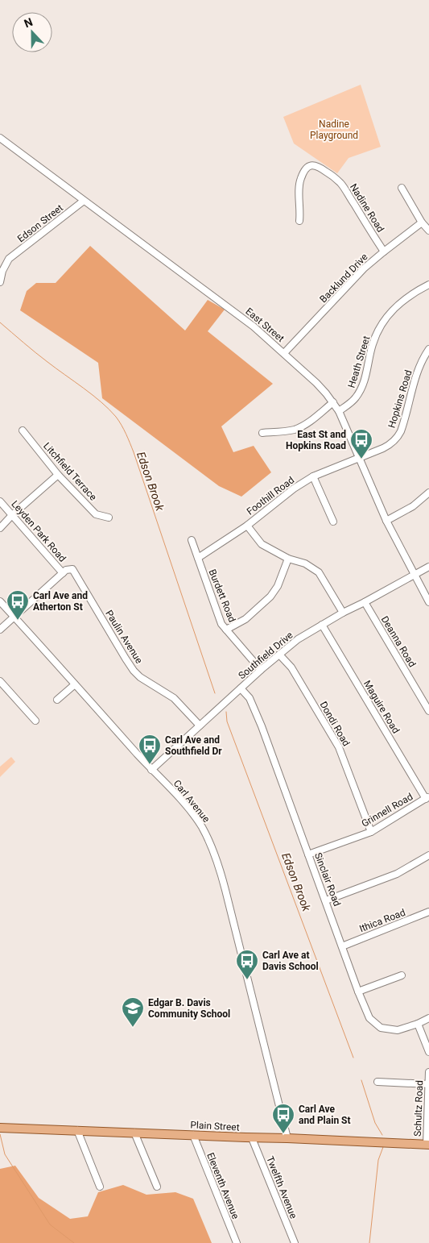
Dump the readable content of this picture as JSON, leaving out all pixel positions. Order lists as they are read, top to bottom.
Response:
{
  "streets": {
    "main road": ["Plain Street"],
    "street": [
      "Nadine Road",
      "Edson Street",
      "Backlund Drive",
      "East Street",
      "Heath Street",
      "Hopkins Road",
      "Litchfield Terrace",
      "Foothill Road",
      "Leyden Park Road",
      "Burdett Road",
      "Paulin Avenue",
      "Deanna Road",
      "Southfield Drive",
      "Maguire Road",
      "Dondi Road",
      "Carl Avenue",
      "Grinnell Road",
      "Sinclair Road",
      "Ithica Road",
      "Schultz Road",
      "Eleventh Avenue",
      "Twelfth Avenue"
    ]
  },
  "crossings": [
    ["Nadine Road", "Backlund Drive"],
    ["Edson Street", "East Street"],
    ["Backlund Drive", "East Street"],
    ["East Street", "Heath Street"],
    ["East Street", "Hopkins Road"],
    ["East Street", "Foothill Road"],
    ["East Street", "Southfield Drive"],
    ["Hopkins Road", "Foothill Road"],
    ["Foothill Road", "Burdett Road"],
    ["Leyden Park Road", "Paulin Avenue"],
    ["Burdett Road", "Southfield Drive"],
    ["Paulin Avenue", "Southfield Drive"],
    ["Deanna Road", "Southfield Drive"],
    ["Southfield Drive", "Maguire Road"],
    ["Southfield Drive", "Dondi Road"],
    ["Southfield Drive", "Carl Avenue"],
    ["Southfield Drive", "Sinclair Road"],
    ["Maguire Road", "Grinnell Road"],
    ["Dondi Road", "Grinnell Road"],
    ["Carl Avenue", "Plain Street"],
    ["Grinnell Road", "Sinclair Road"],
    ["Sinclair Road", "Ithica Road"],
    ["Schultz Road", "Plain Street"],
    ["Plain Street", "Eleventh Avenue"],
    ["Plain Street", "Twelfth Avenue"]
  ],
  "water": ["Edson Brook"],
  "parks": ["Nadine Playground"],
  "places": {
    "bus stop": [
      "East St and Hopkins Road",
      "Carl Ave and Atherton St",
      "Carl Ave and Southfield Dr",
      "Carl Ave at Davis School",
      "Carl Ave and Plain St"
    ],
    "school or university": ["Edgar B. Davis Community School"]
  },
  "north": "top"
}
